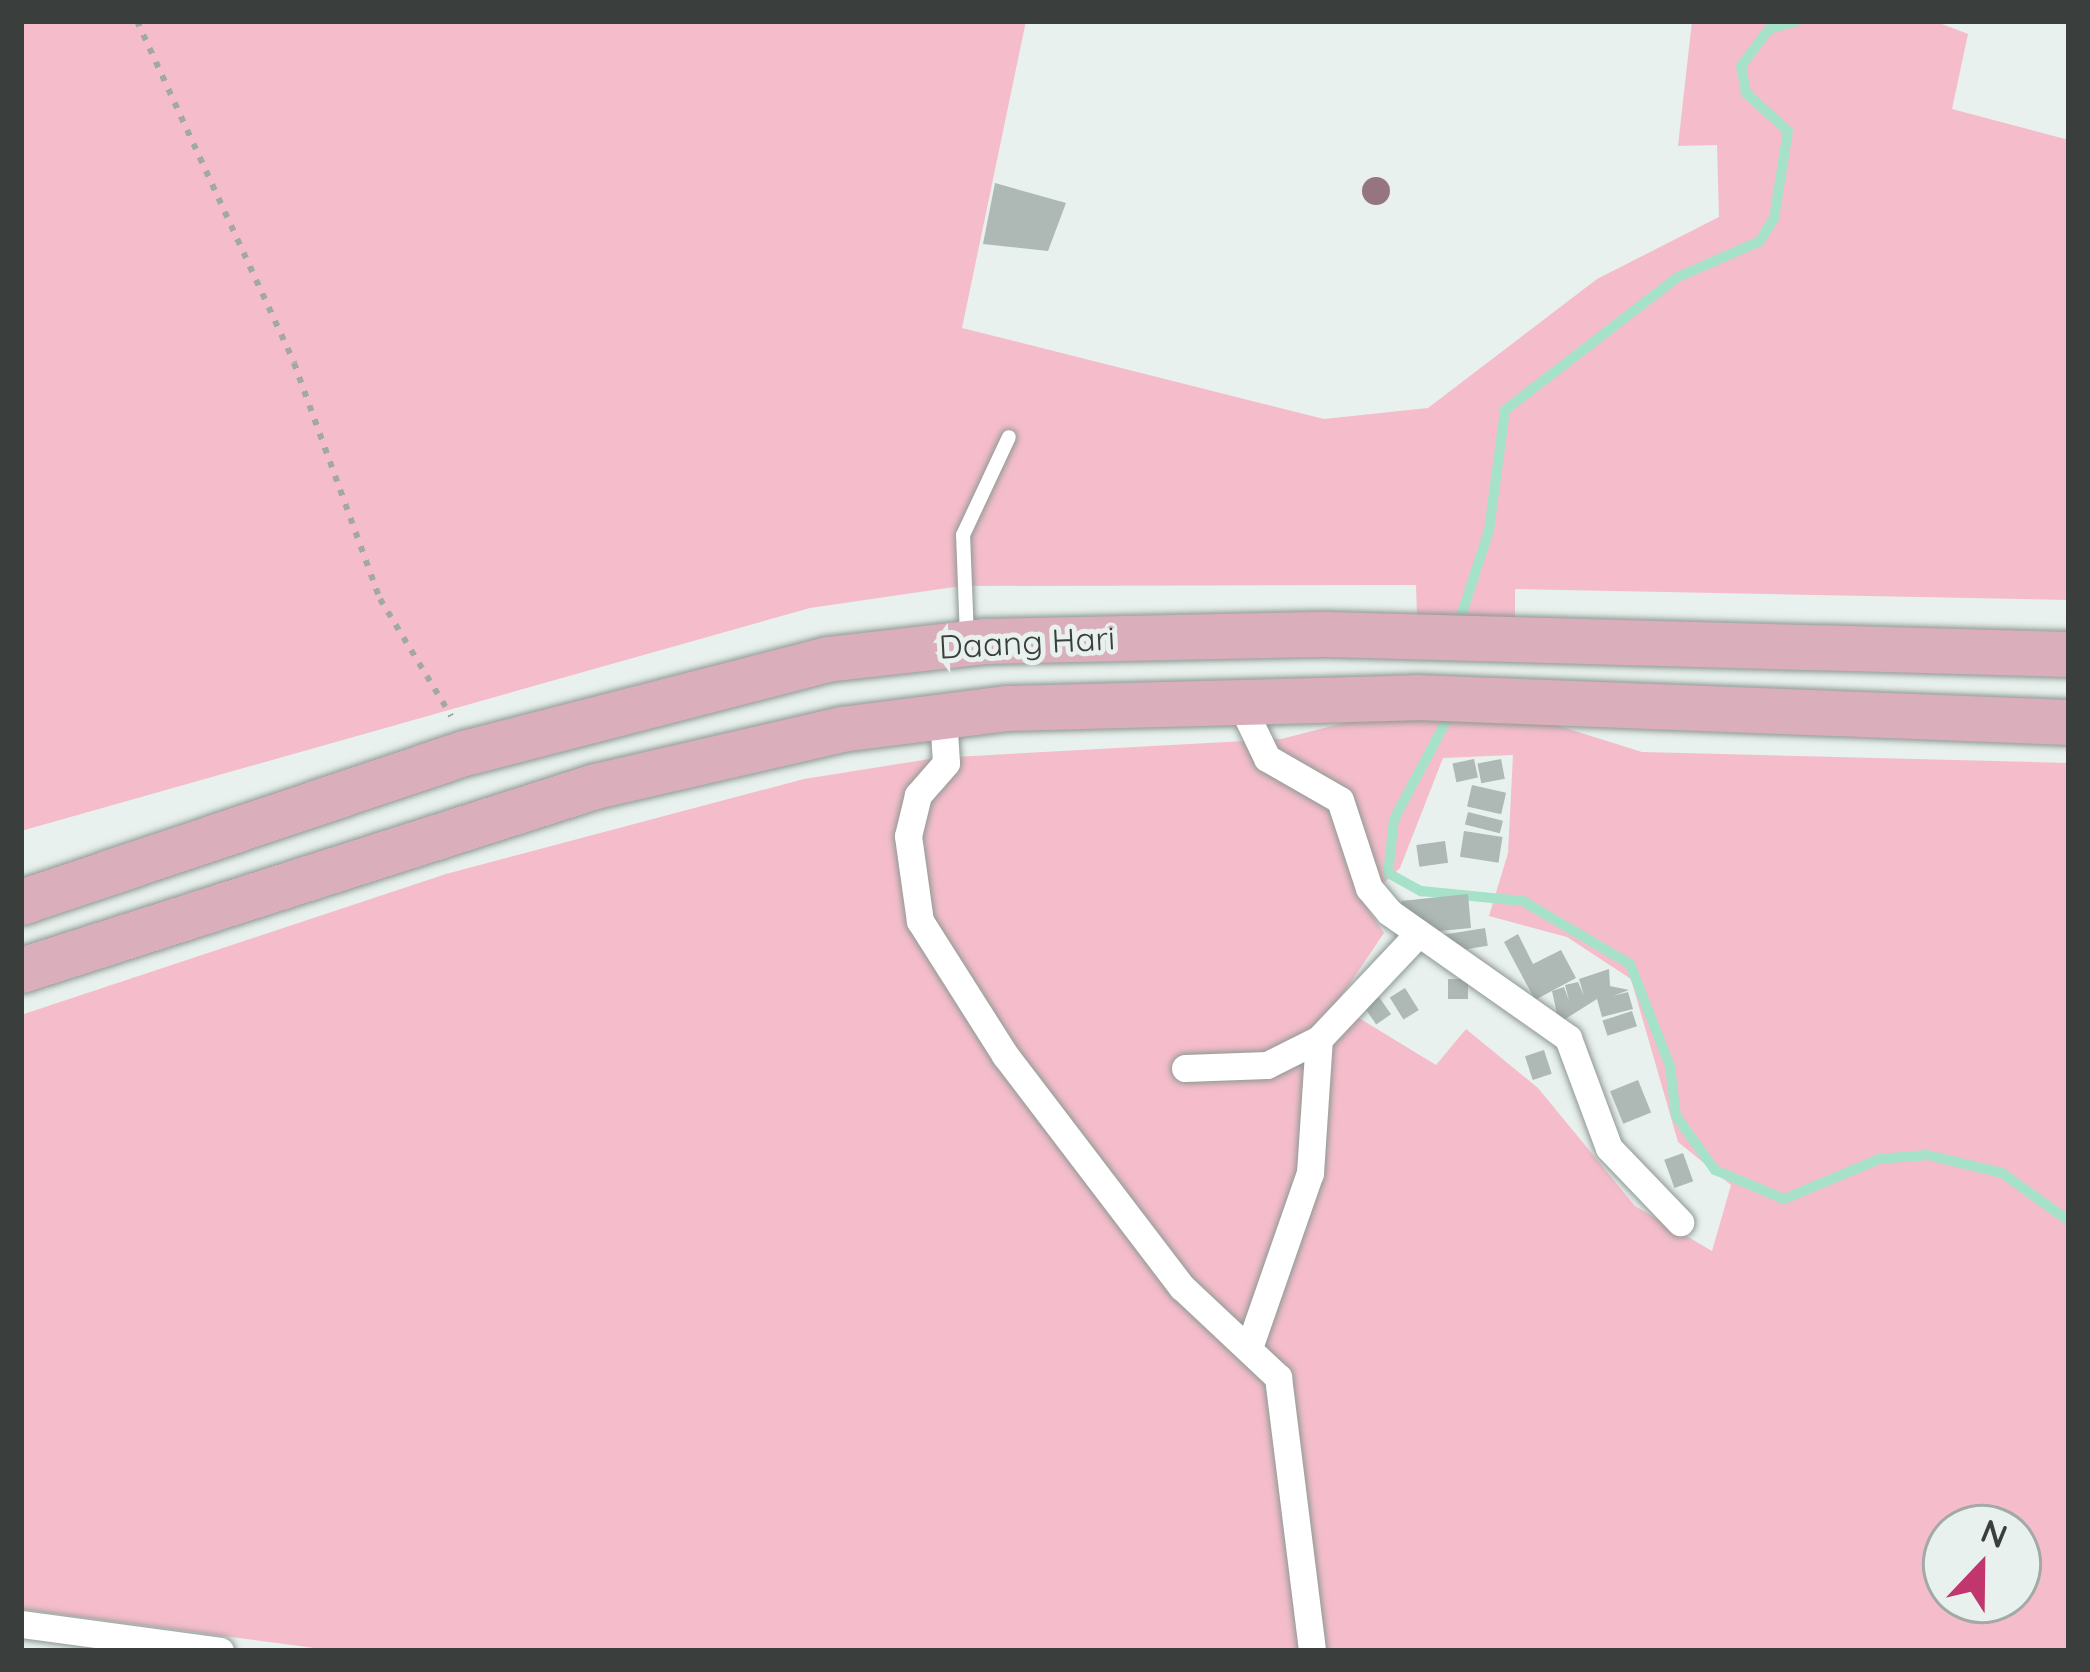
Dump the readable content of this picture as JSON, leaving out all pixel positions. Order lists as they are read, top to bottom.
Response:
{
  "streets": {
    "main road": ["Daang Hari"]
  },
  "north": "top"
}
